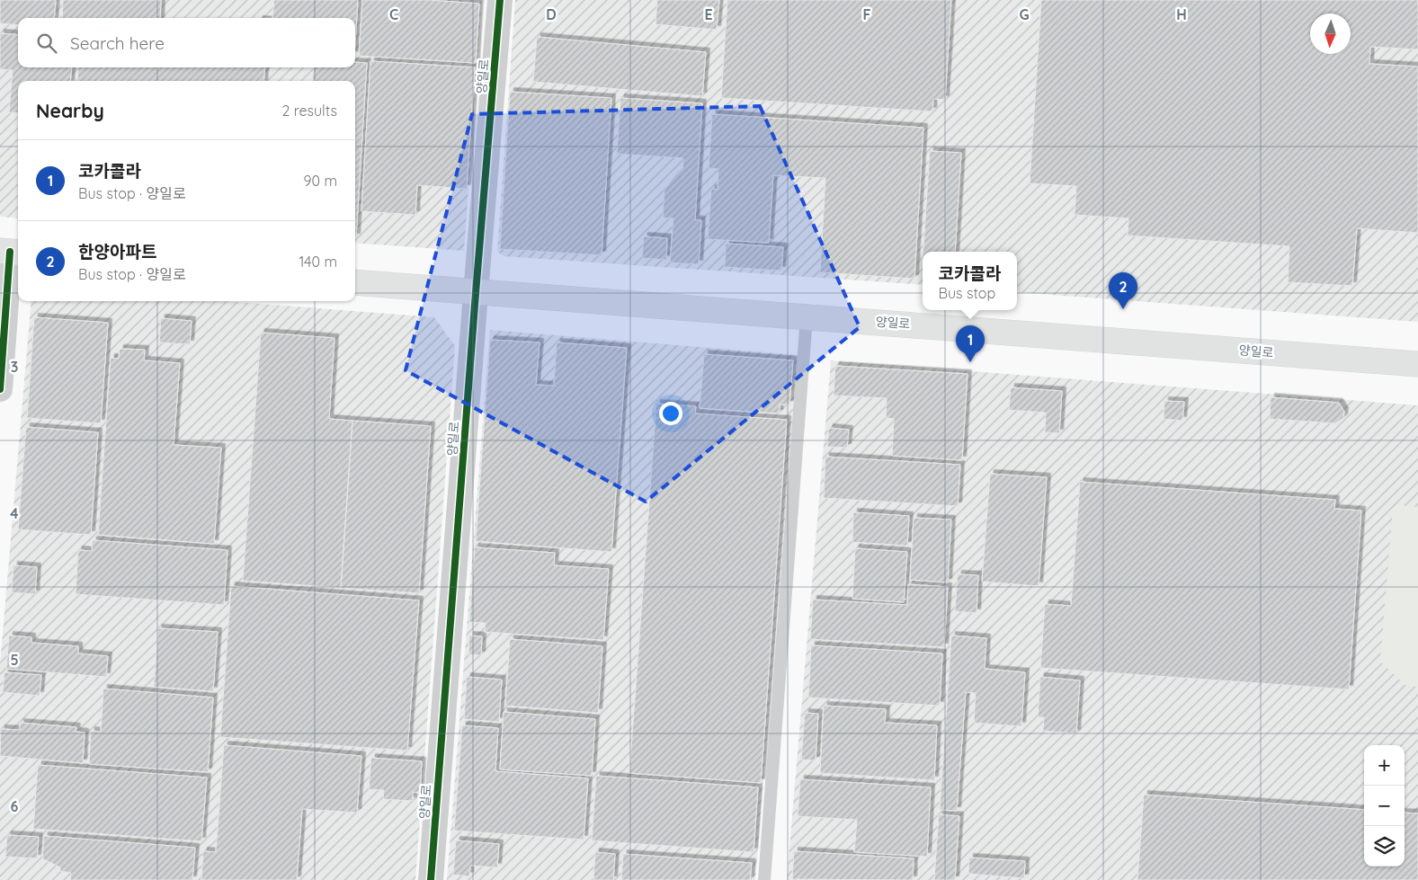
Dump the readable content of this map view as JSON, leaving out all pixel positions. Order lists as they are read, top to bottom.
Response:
{
  "streets": {
    "main road": ["양일로"]
  },
  "north": "bottom",
  "page": {
    "search": "Search here",
    "heading": ["Nearby", "2 results"],
    "list": [
      {
        "mark": "1",
        "name": "코카콜라",
        "note": "Bus stop · 양일로",
        "value": "90 m"
      },
      {
        "mark": "2",
        "name": "한양아파트",
        "note": "Bus stop · 양일로",
        "value": "140 m"
      }
    ],
    "popup": ["코카콜라", "Bus stop"],
    "pins": ["2", "1"],
    "map_buttons": ["+", "−"]
  },
  "grid": {
    "columns": [
      "C",
      "D",
      "E",
      "F",
      "G",
      "H"
    ],
    "rows": [
      "3",
      "4",
      "5",
      "6"
    ]
  }
}
